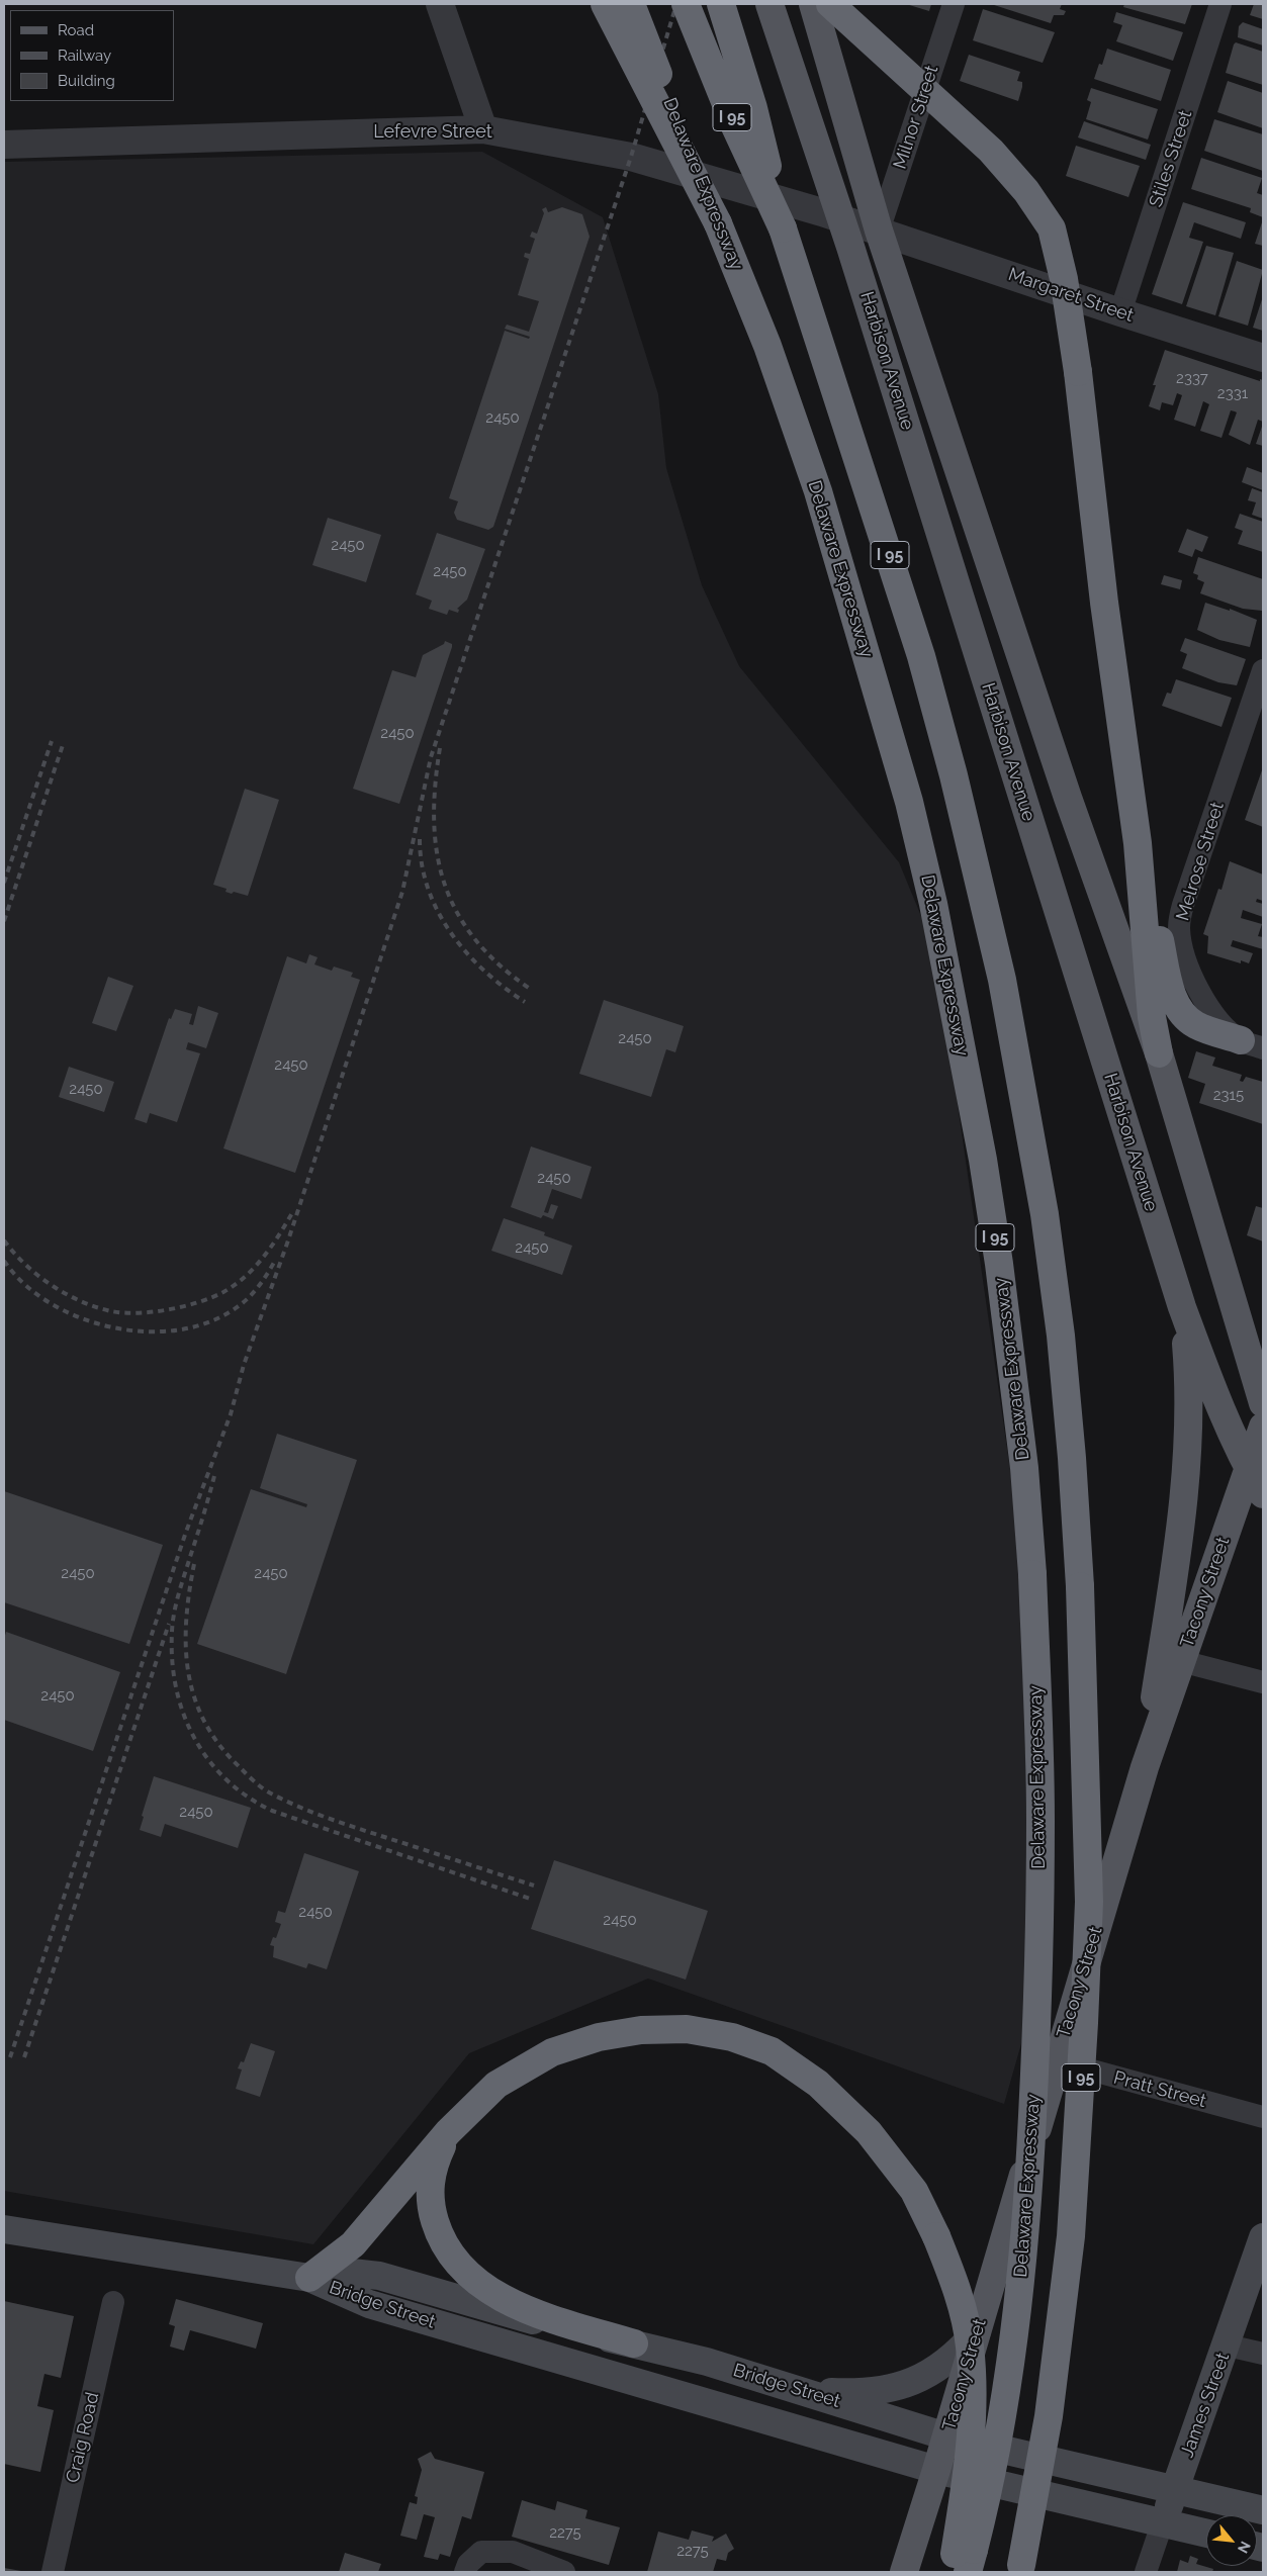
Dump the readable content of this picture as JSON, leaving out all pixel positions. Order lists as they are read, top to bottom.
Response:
{
  "streets": {
    "highway": ["I 95", "Delaware Expressway"],
    "main road": [
      "Harbison Avenue",
      "Tacony Street",
      "Bridge Street",
      "James Street"
    ],
    "street": [
      "Milnor Street",
      "Lefevre Street",
      "Stiles Street",
      "Margaret Street",
      "Melrose Street",
      "Pratt Street",
      "Craig Road"
    ]
  },
  "crossings": [
    ["Milnor Street", "Lefevre Street"],
    ["Milnor Street", "Margaret Street"],
    ["Milnor Street", "Harbison Avenue"],
    ["Lefevre Street", "Margaret Street"],
    ["Lefevre Street", "Harbison Avenue"],
    ["Stiles Street", "Margaret Street"],
    ["Margaret Street", "Harbison Avenue"],
    ["Harbison Avenue", "Tacony Street"],
    ["Tacony Street", "Pratt Street"],
    ["Tacony Street", "Bridge Street"],
    ["Bridge Street", "James Street"]
  ],
  "house_numbers": [
    "2337",
    "2331",
    "2450",
    "2450",
    "2450",
    "2450",
    "2450",
    "2450",
    "2450",
    "2315",
    "2450",
    "2450",
    "2450",
    "2450",
    "2450",
    "2450",
    "2450",
    "2450",
    "2275",
    "2275"
  ],
  "legend": ["Road", "Railway", "Building"],
  "north": "bottom right"
}
